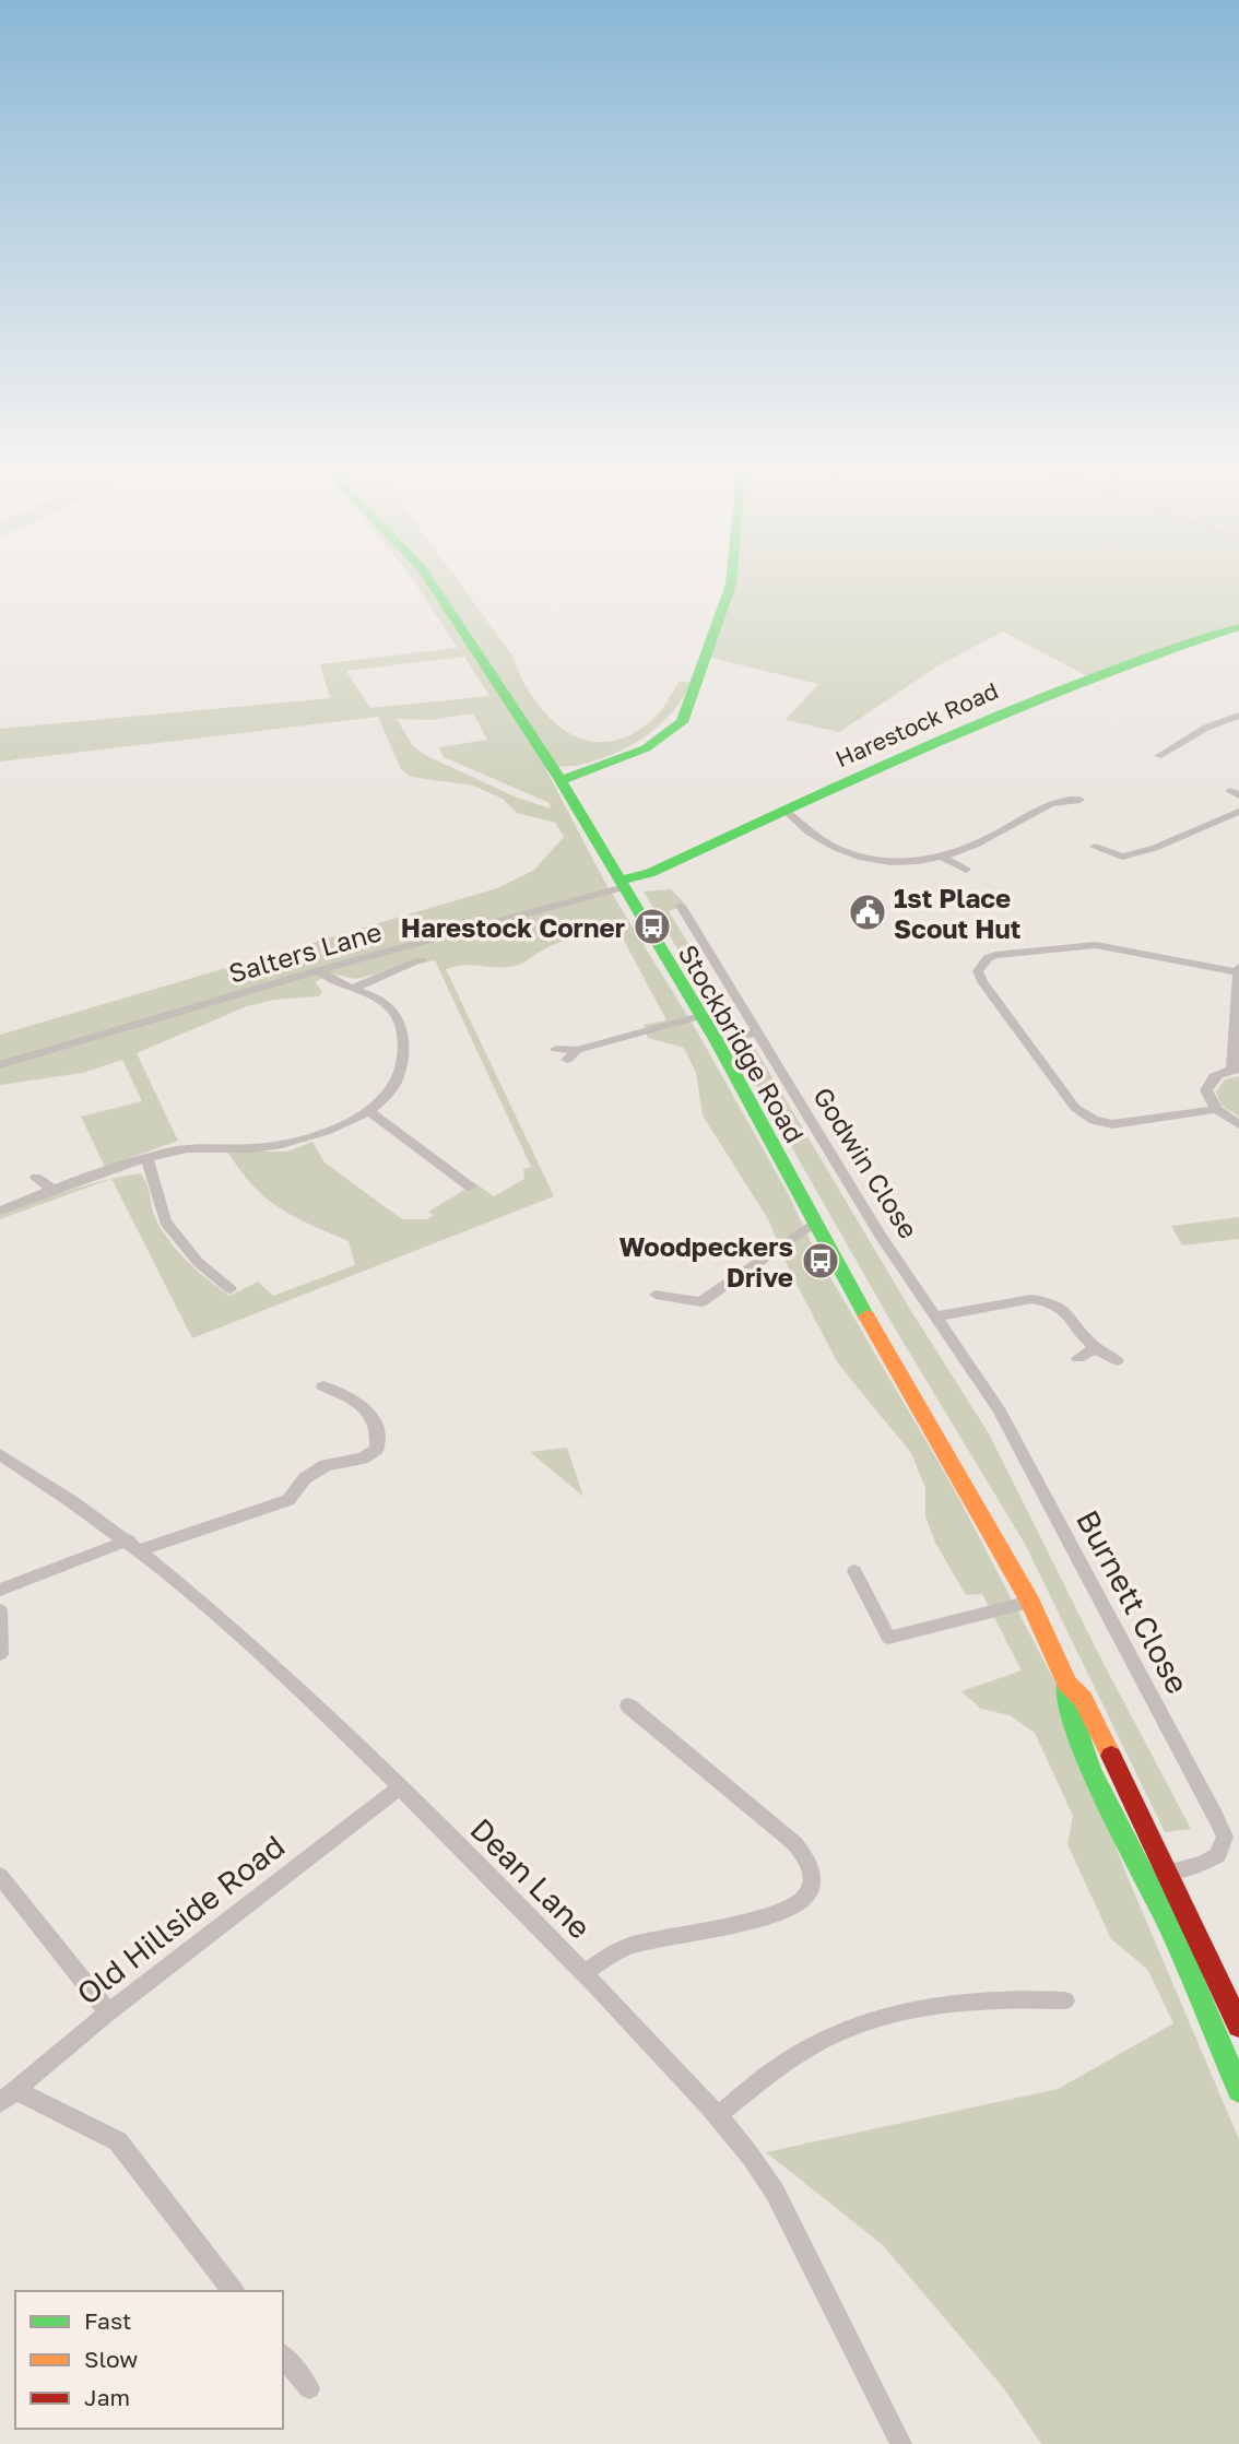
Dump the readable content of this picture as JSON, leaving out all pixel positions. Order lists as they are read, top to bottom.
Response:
{
  "streets": {
    "main road": ["Harestock Road", "Stockbridge Road"],
    "street": [
      "Salters Lane",
      "Godwin Close",
      "Burnett Close",
      "Dean Lane",
      "Old Hillside Road"
    ]
  },
  "crossings": [
    ["Harestock Road", "Salters Lane"],
    ["Harestock Road", "Stockbridge Road"],
    ["Salters Lane", "Stockbridge Road"],
    ["Stockbridge Road", "Burnett Close"],
    ["Godwin Close", "Burnett Close"],
    ["Dean Lane", "Old Hillside Road"]
  ],
  "places": {
    "public building": ["1st Place Scout Hut"],
    "bus stop": ["Harestock Corner", "Woodpeckers Drive"]
  },
  "legend": ["Fast", "Slow", "Jam"]
}
